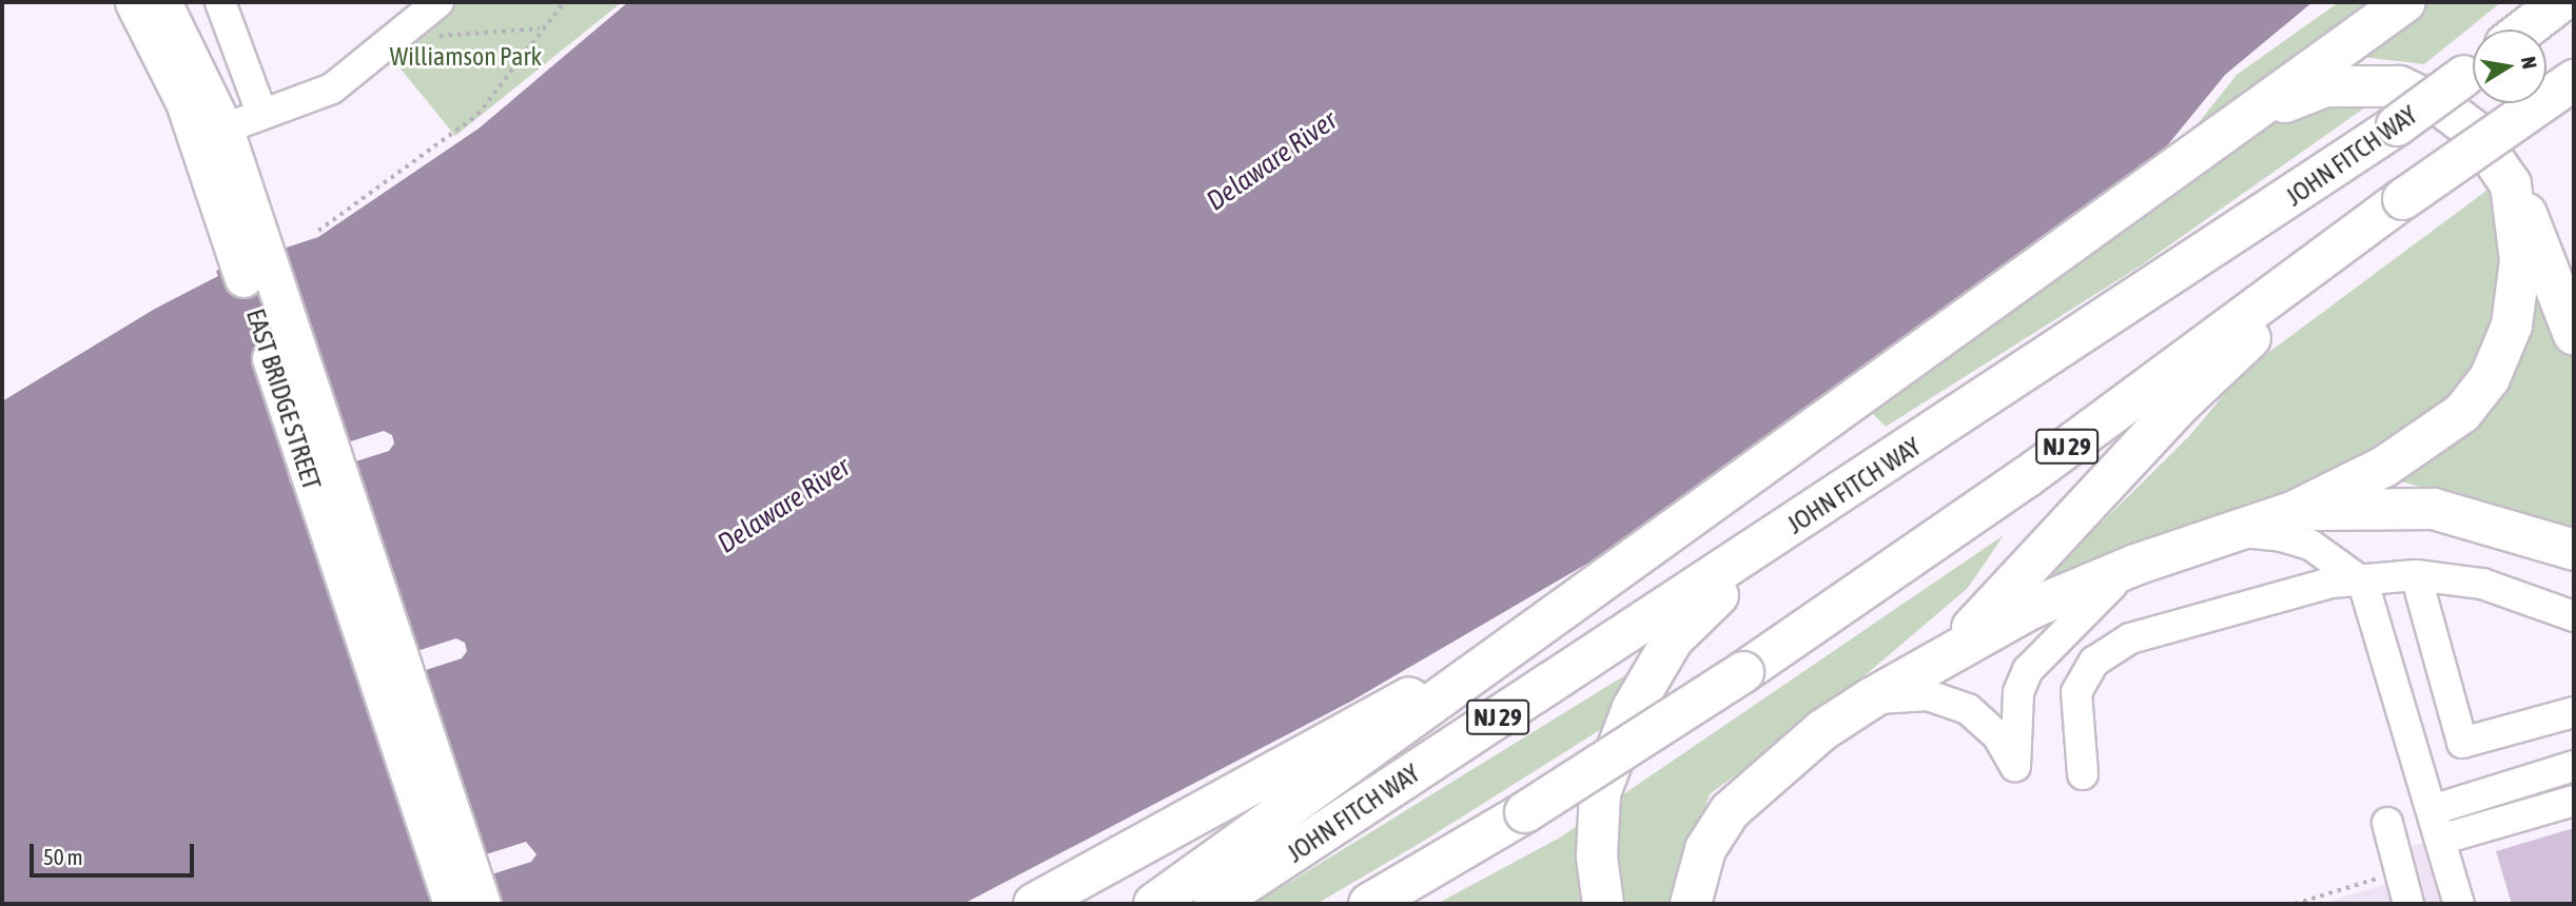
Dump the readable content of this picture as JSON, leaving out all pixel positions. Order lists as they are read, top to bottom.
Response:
{
  "streets": {
    "highway": ["JOHN FITCH WAY", "NJ 29"],
    "main road": ["EAST BRIDGE STREET"]
  },
  "water": ["Delaware River"],
  "parks": ["Williamson Park"],
  "scale_bar": "50 m",
  "north": "right"
}
